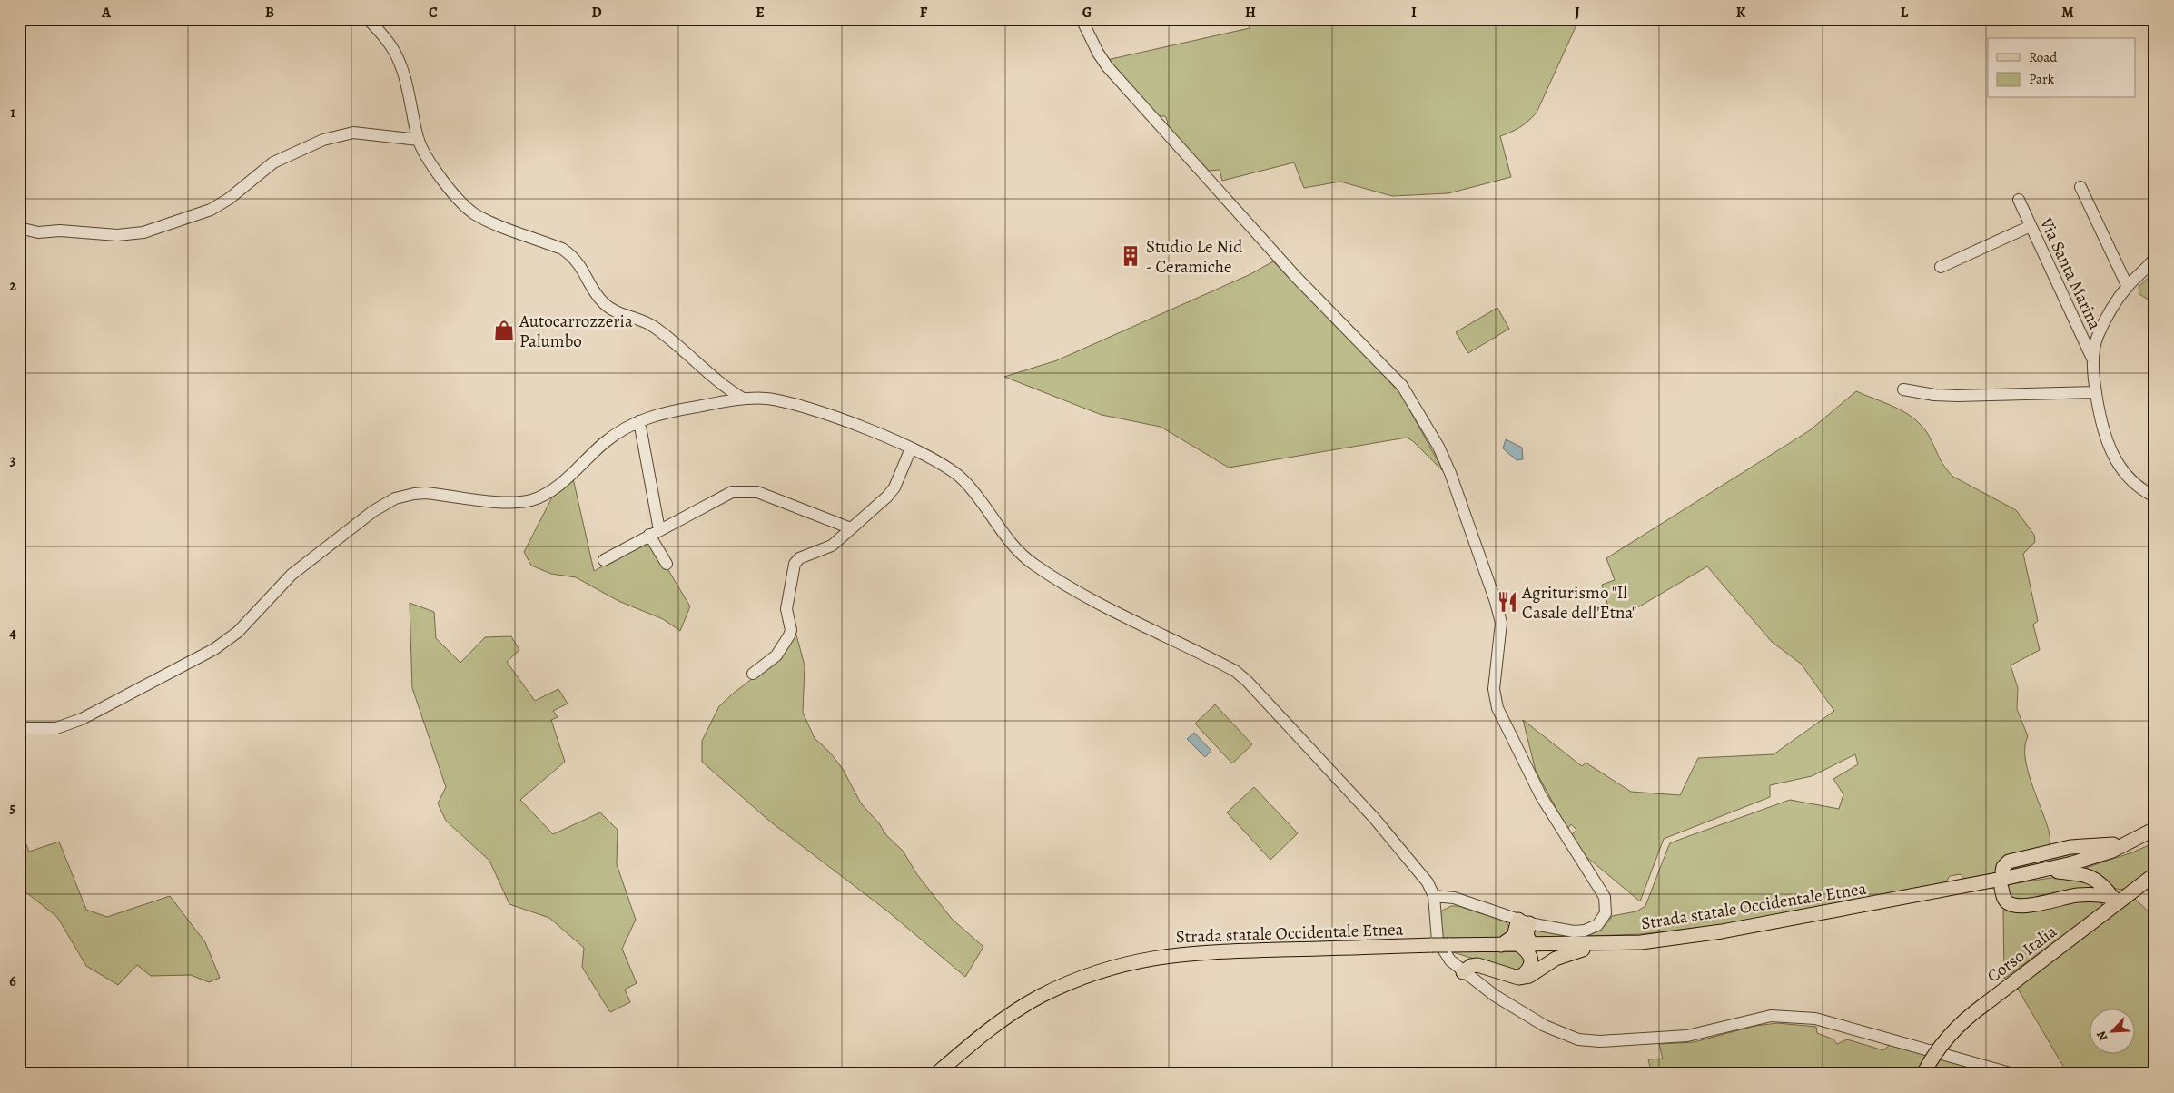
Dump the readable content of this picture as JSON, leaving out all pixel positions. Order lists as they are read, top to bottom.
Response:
{
  "streets": {
    "main road": ["Strada statale Occidentale Etnea", "Corso Italia"],
    "street": ["Via Santa Marina"]
  },
  "places": {
    "building": ["Studio Le Nid - Ceramiche"],
    "shop": ["Autocarrozzeria Palumbo"],
    "restaurant": ["Agriturismo \"Il Casale dell'Etna\""]
  },
  "legend": ["Road", "Park"],
  "north": "bottom left",
  "grid": {
    "columns": [
      "A",
      "B",
      "C",
      "D",
      "E",
      "F",
      "G",
      "H",
      "I",
      "J",
      "K",
      "L",
      "M"
    ],
    "rows": [
      "1",
      "2",
      "3",
      "4",
      "5",
      "6"
    ]
  }
}
